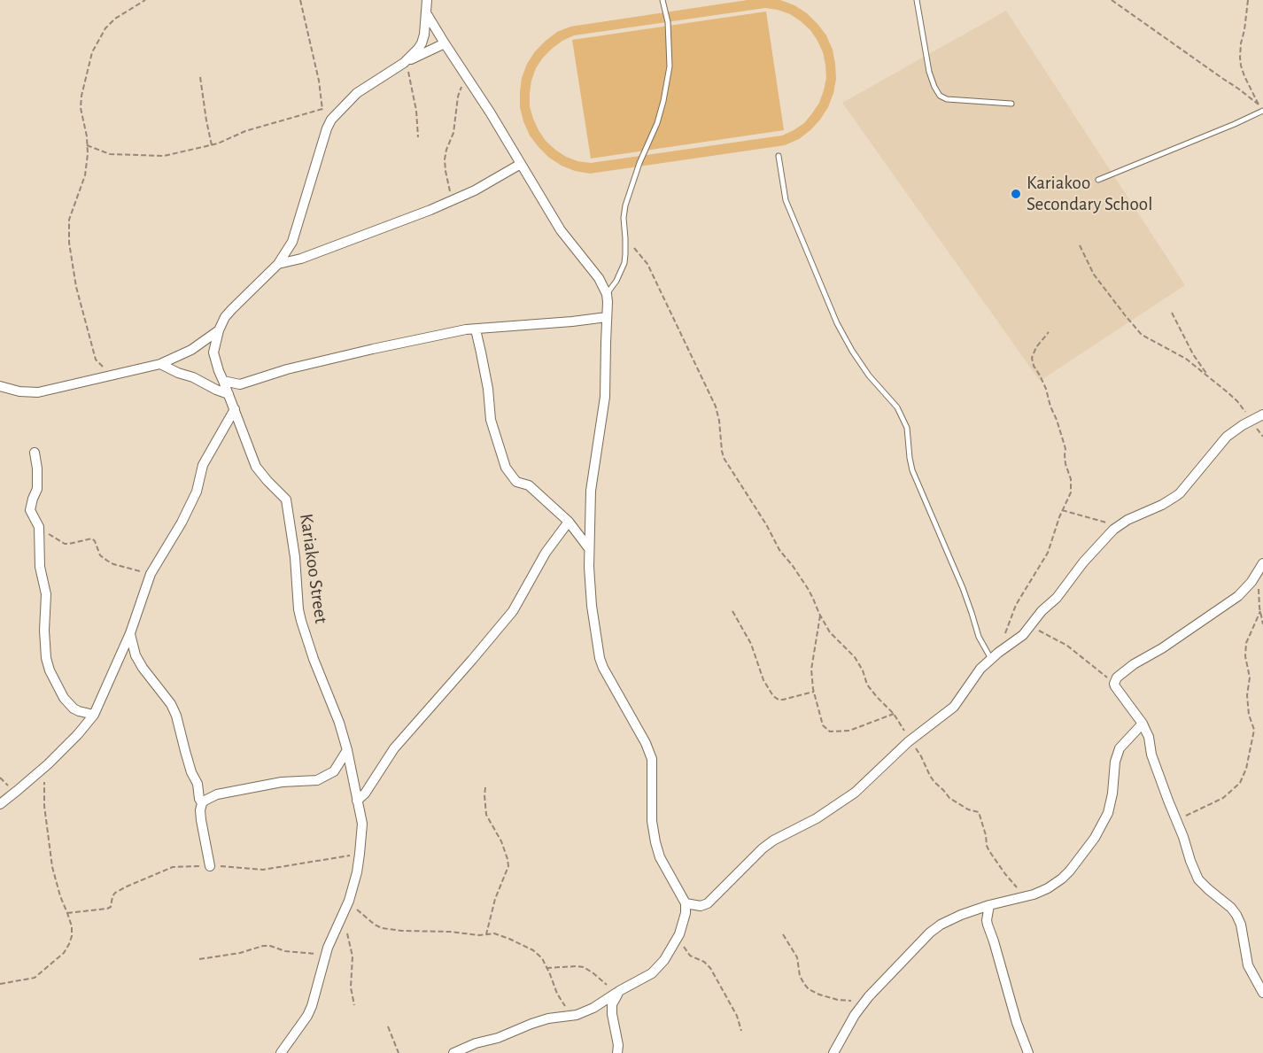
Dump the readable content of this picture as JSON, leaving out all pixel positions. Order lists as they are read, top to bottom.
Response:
{
  "streets": {
    "street": ["Kariakoo Street"]
  },
  "places": ["Kariakoo Secondary School"]
}
